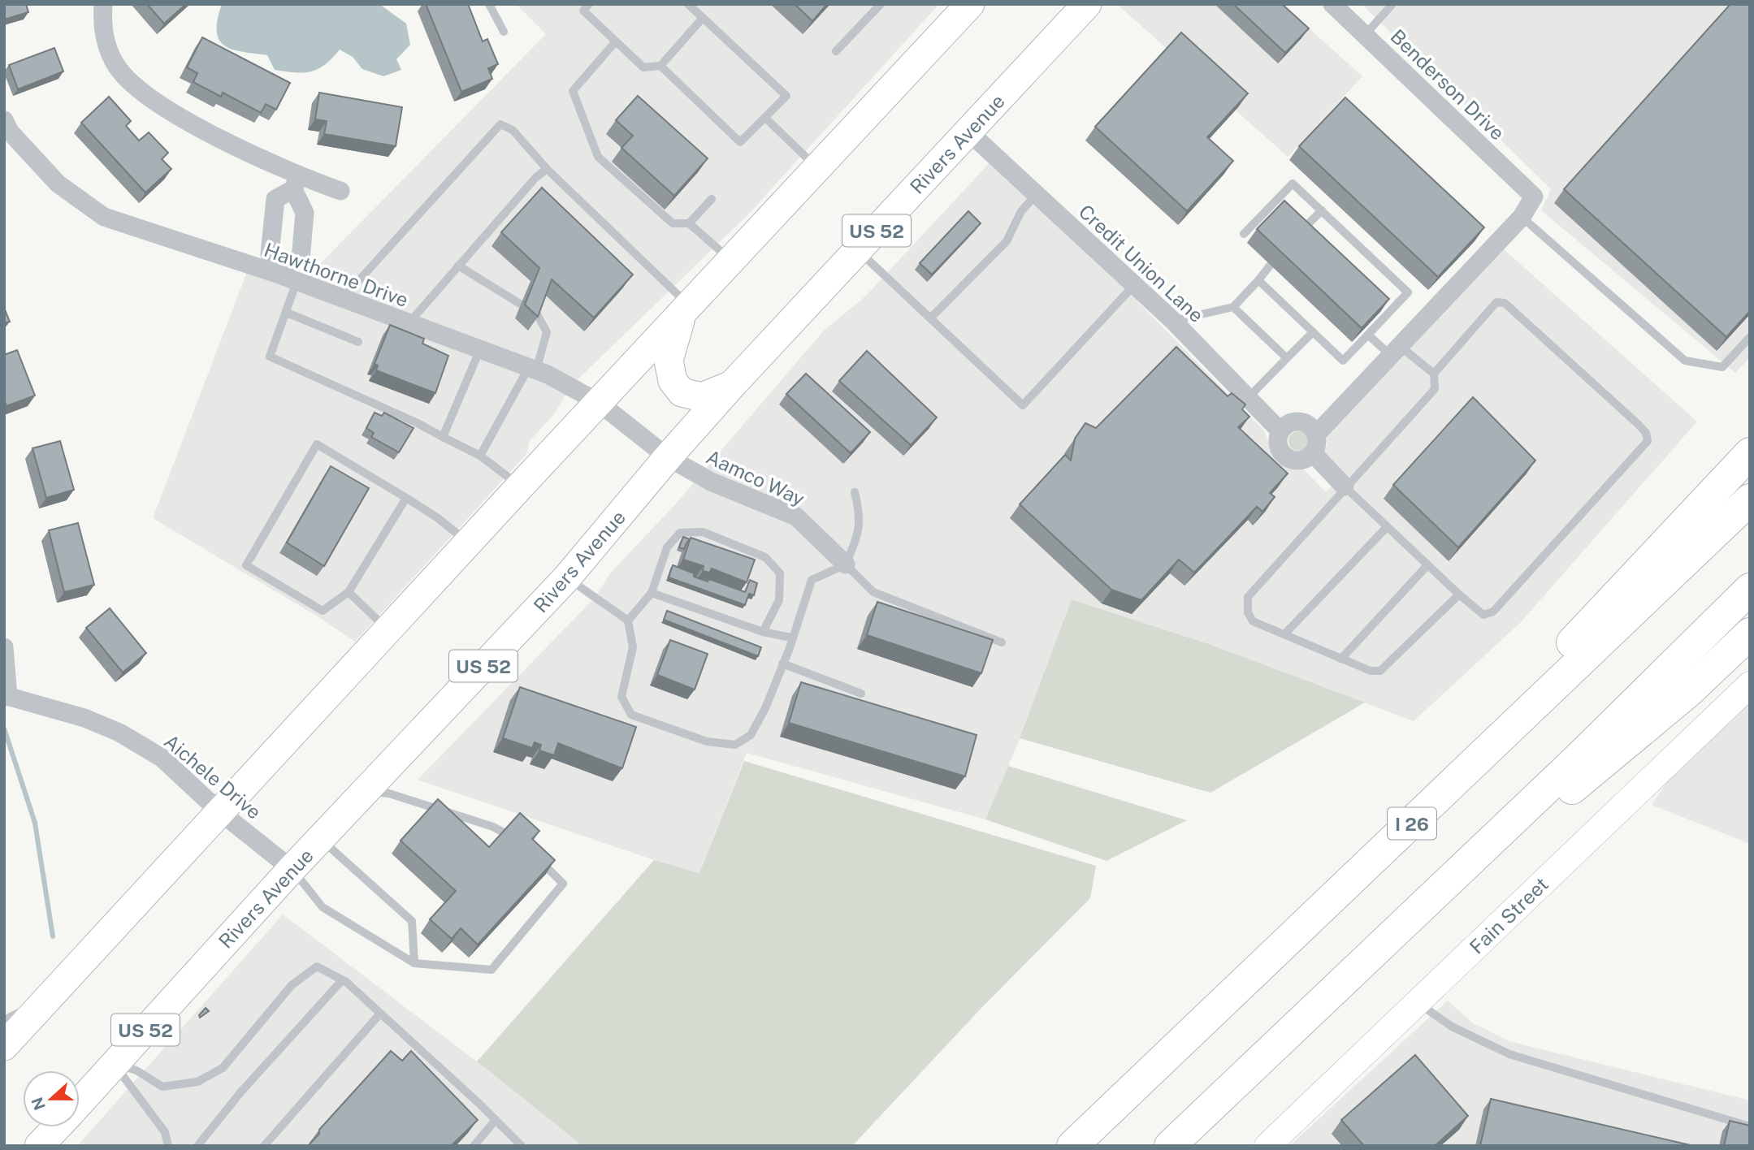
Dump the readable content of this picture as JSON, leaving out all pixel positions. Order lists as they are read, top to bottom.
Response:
{
  "streets": {
    "highway": ["I 26"],
    "main road": ["Rivers Avenue", "US 52"],
    "street": [
      "Benderson Drive",
      "Credit Union Lane",
      "Hawthorne Drive",
      "Aamco Way",
      "Aichele Drive",
      "Fain Street"
    ]
  },
  "crossings": [
    ["Rivers Avenue", "Credit Union Lane"],
    ["Rivers Avenue", "Hawthorne Drive"],
    ["Rivers Avenue", "Aamco Way"],
    ["Rivers Avenue", "Aichele Drive"],
    ["Hawthorne Drive", "Aamco Way"]
  ],
  "north": "left"
}
